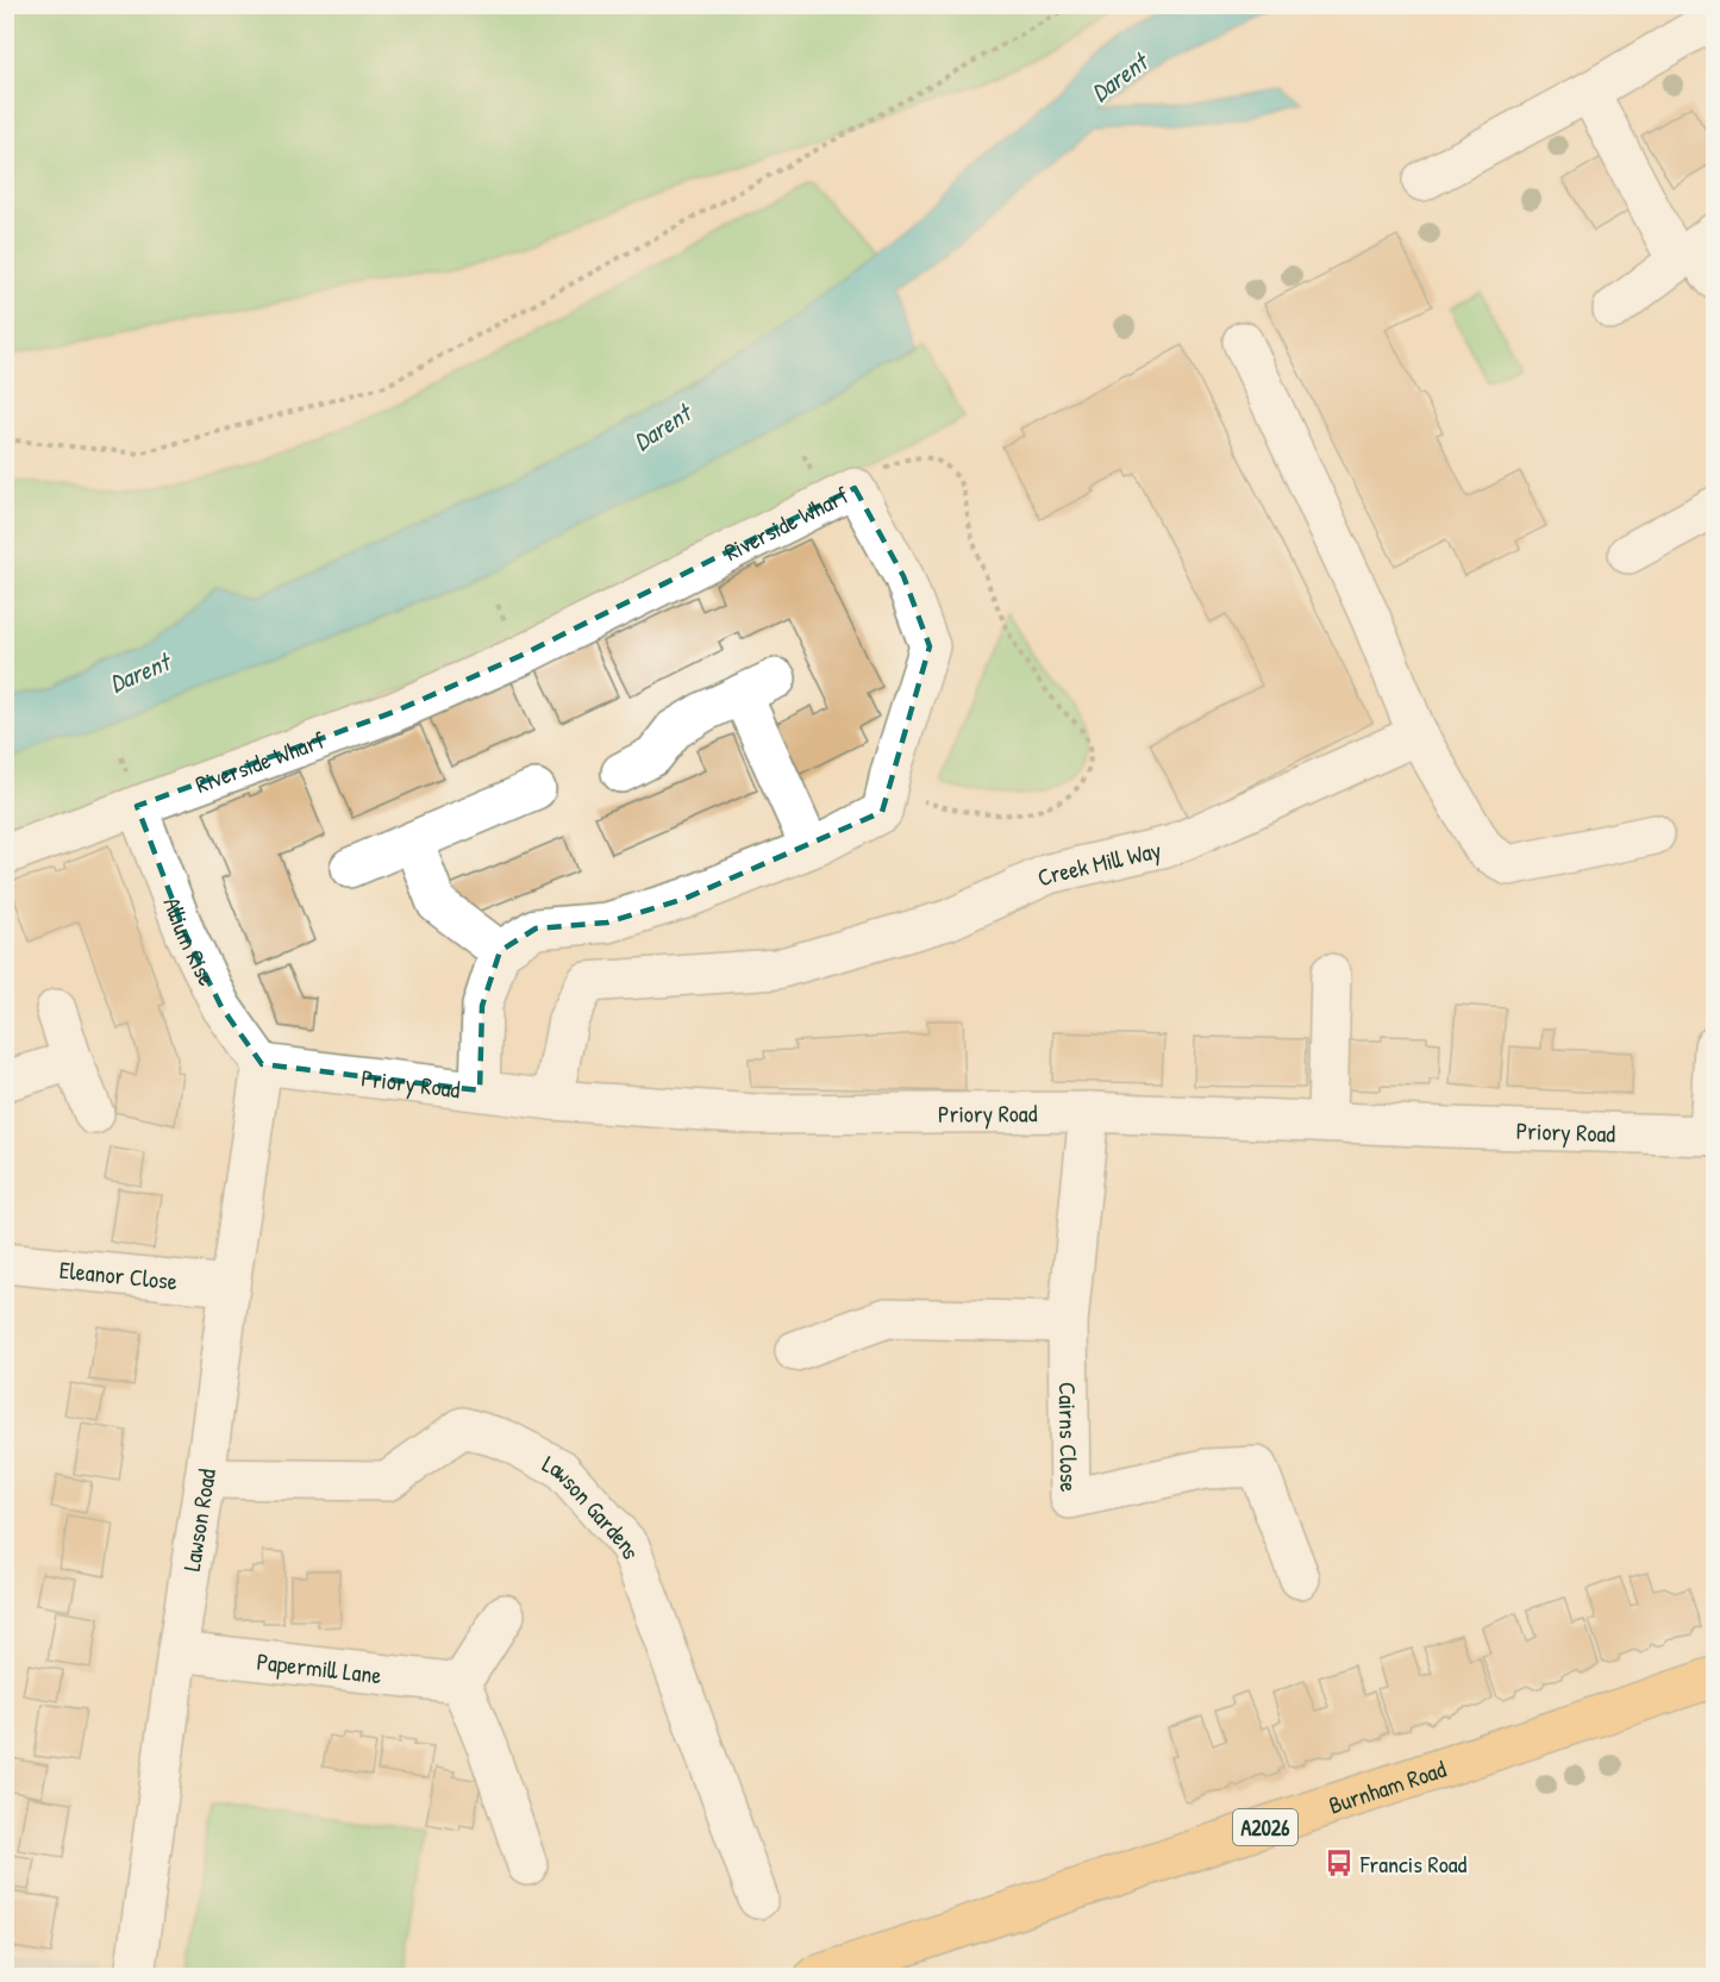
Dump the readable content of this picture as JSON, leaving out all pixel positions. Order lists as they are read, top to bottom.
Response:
{
  "streets": {
    "main road": ["Burnham Road", "A2026"],
    "street": [
      "Riverside Wharf",
      "Creek Mill Way",
      "Allium Rise",
      "Priory Road",
      "Eleanor Close",
      "Cairns Close",
      "Lawson Gardens",
      "Lawson Road",
      "Papermill Lane"
    ]
  },
  "crossings": [
    ["Riverside Wharf", "Allium Rise"],
    ["Creek Mill Way", "Priory Road"],
    ["Allium Rise", "Priory Road"],
    ["Allium Rise", "Lawson Road"],
    ["Priory Road", "Cairns Close"],
    ["Priory Road", "Lawson Road"],
    ["Eleanor Close", "Lawson Road"],
    ["Lawson Gardens", "Lawson Road"],
    ["Lawson Road", "Papermill Lane"]
  ],
  "water": ["Darent"],
  "places": {
    "bus stop": ["Francis Road"]
  }
}
